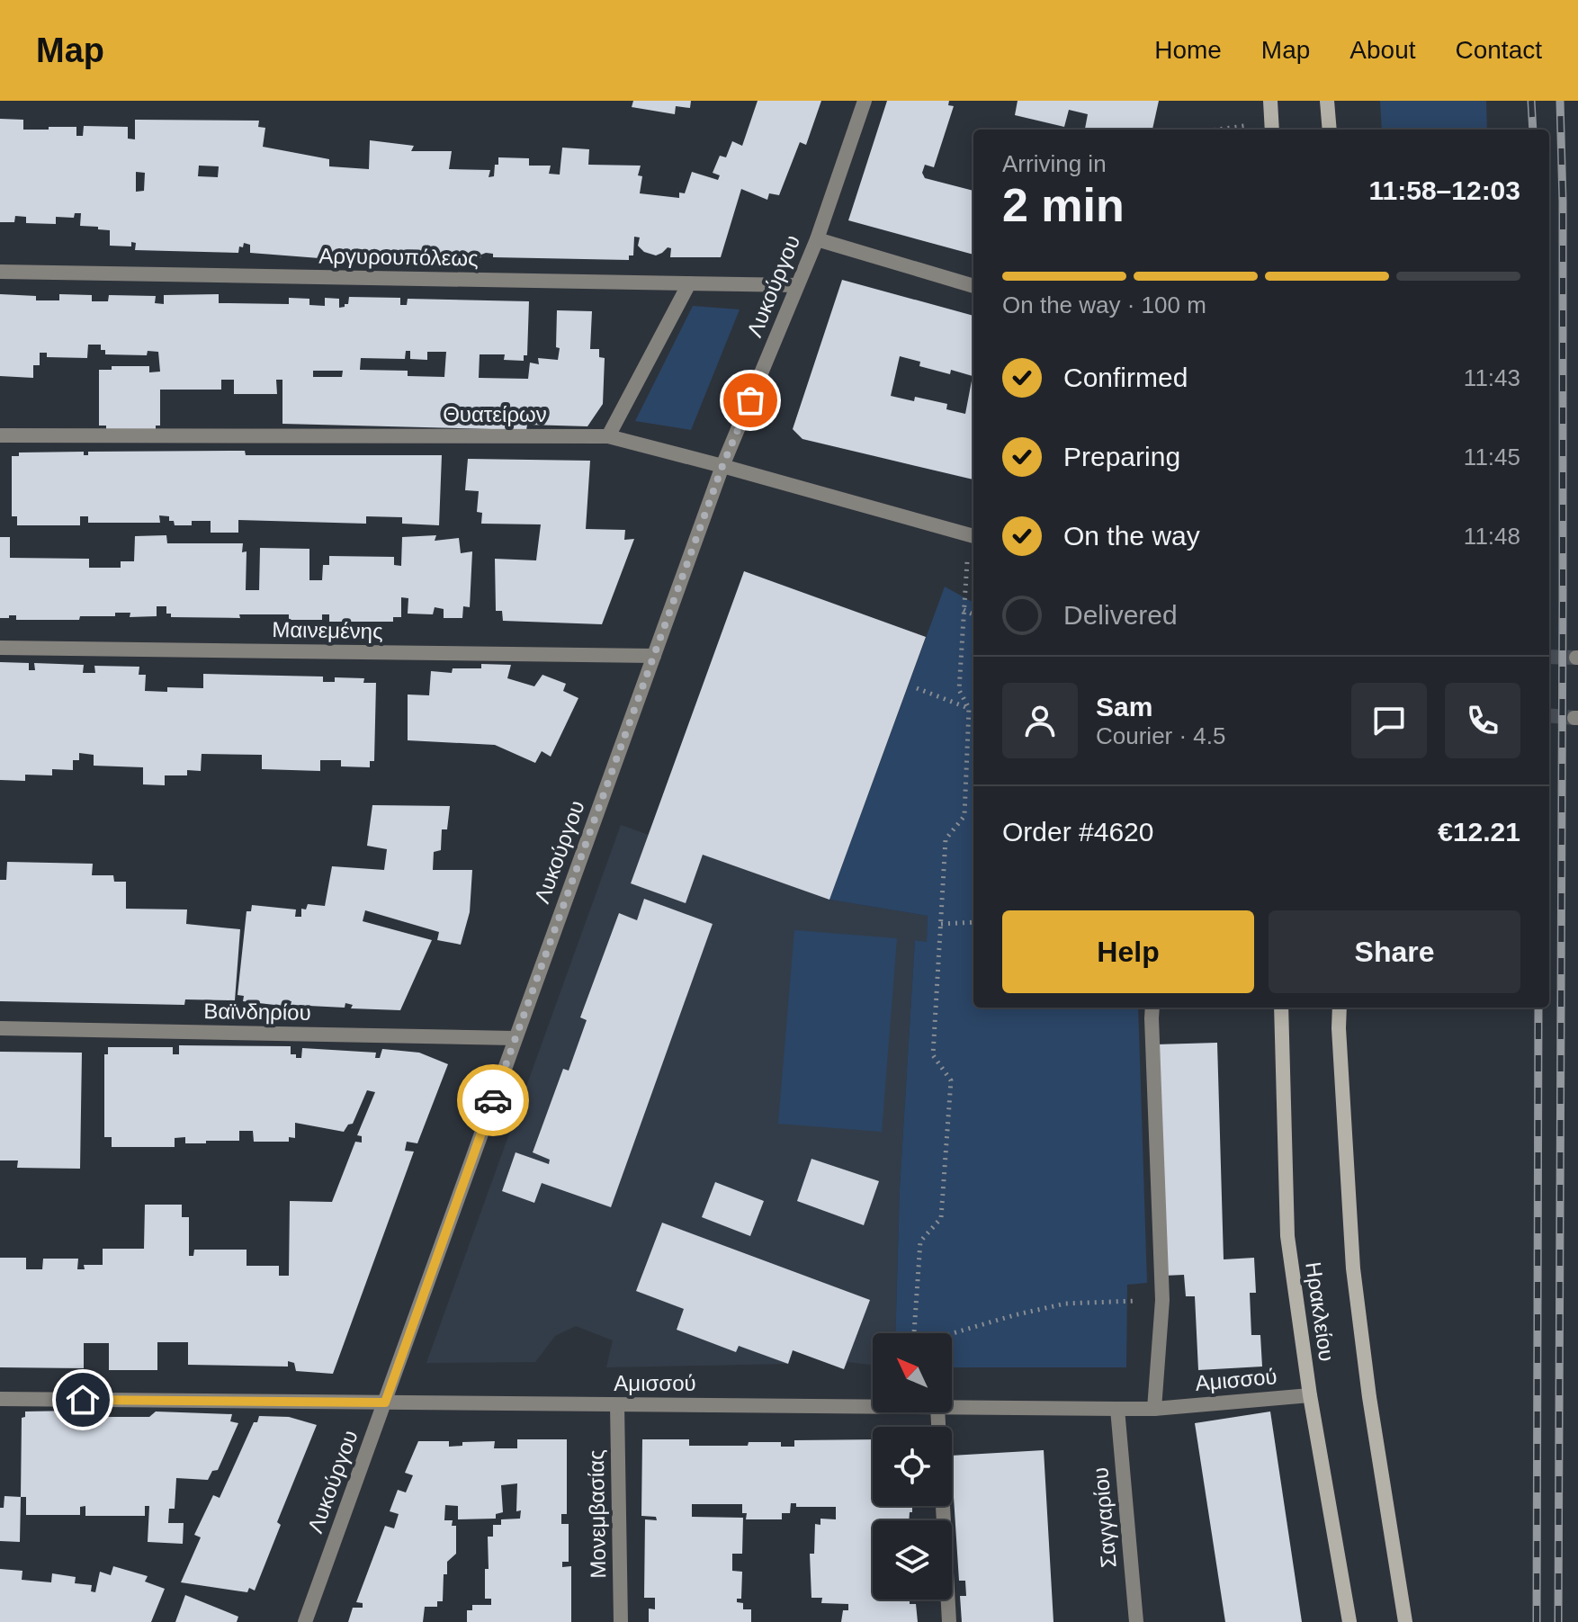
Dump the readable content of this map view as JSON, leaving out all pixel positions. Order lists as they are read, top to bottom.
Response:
{
  "streets": {
    "main road": ["Ηρακλείου"],
    "street": [
      "Αργυρουπόλεως",
      "Λυκούργου",
      "Θυατείρων",
      "Μαινεμένης",
      "Βαϊνδηρίου",
      "Αμισσού",
      "Μονεμβασίας",
      "Σαγγαρίου"
    ]
  },
  "crossings": [
    ["Αργυρουπόλεως", "Λυκούργου"],
    ["Λυκούργου", "Θυατείρων"],
    ["Λυκούργου", "Μαινεμένης"],
    ["Λυκούργου", "Βαϊνδηρίου"],
    ["Λυκούργου", "Αμισσού"],
    ["Ηρακλείου", "Αμισσού"],
    ["Αμισσού", "Μονεμβασίας"],
    ["Αμισσού", "Σαγγαρίου"]
  ],
  "north": "top left",
  "page": {
    "header": "Map",
    "nav": [
      "Home",
      "Map",
      "About",
      "Contact"
    ],
    "heading": ["2 min", "Arriving in", "11:58–12:03"],
    "panel": [
      "Sam",
      "Courier · 4.5",
      "Order #4620",
      "€12.21"
    ],
    "bar": "On the way · 100 m",
    "list": [
      ["Confirmed", "11:43"],
      ["Preparing", "11:45"],
      ["On the way", "11:48"],
      "Delivered"
    ],
    "buttons": ["Help", "Share"]
  }
}
